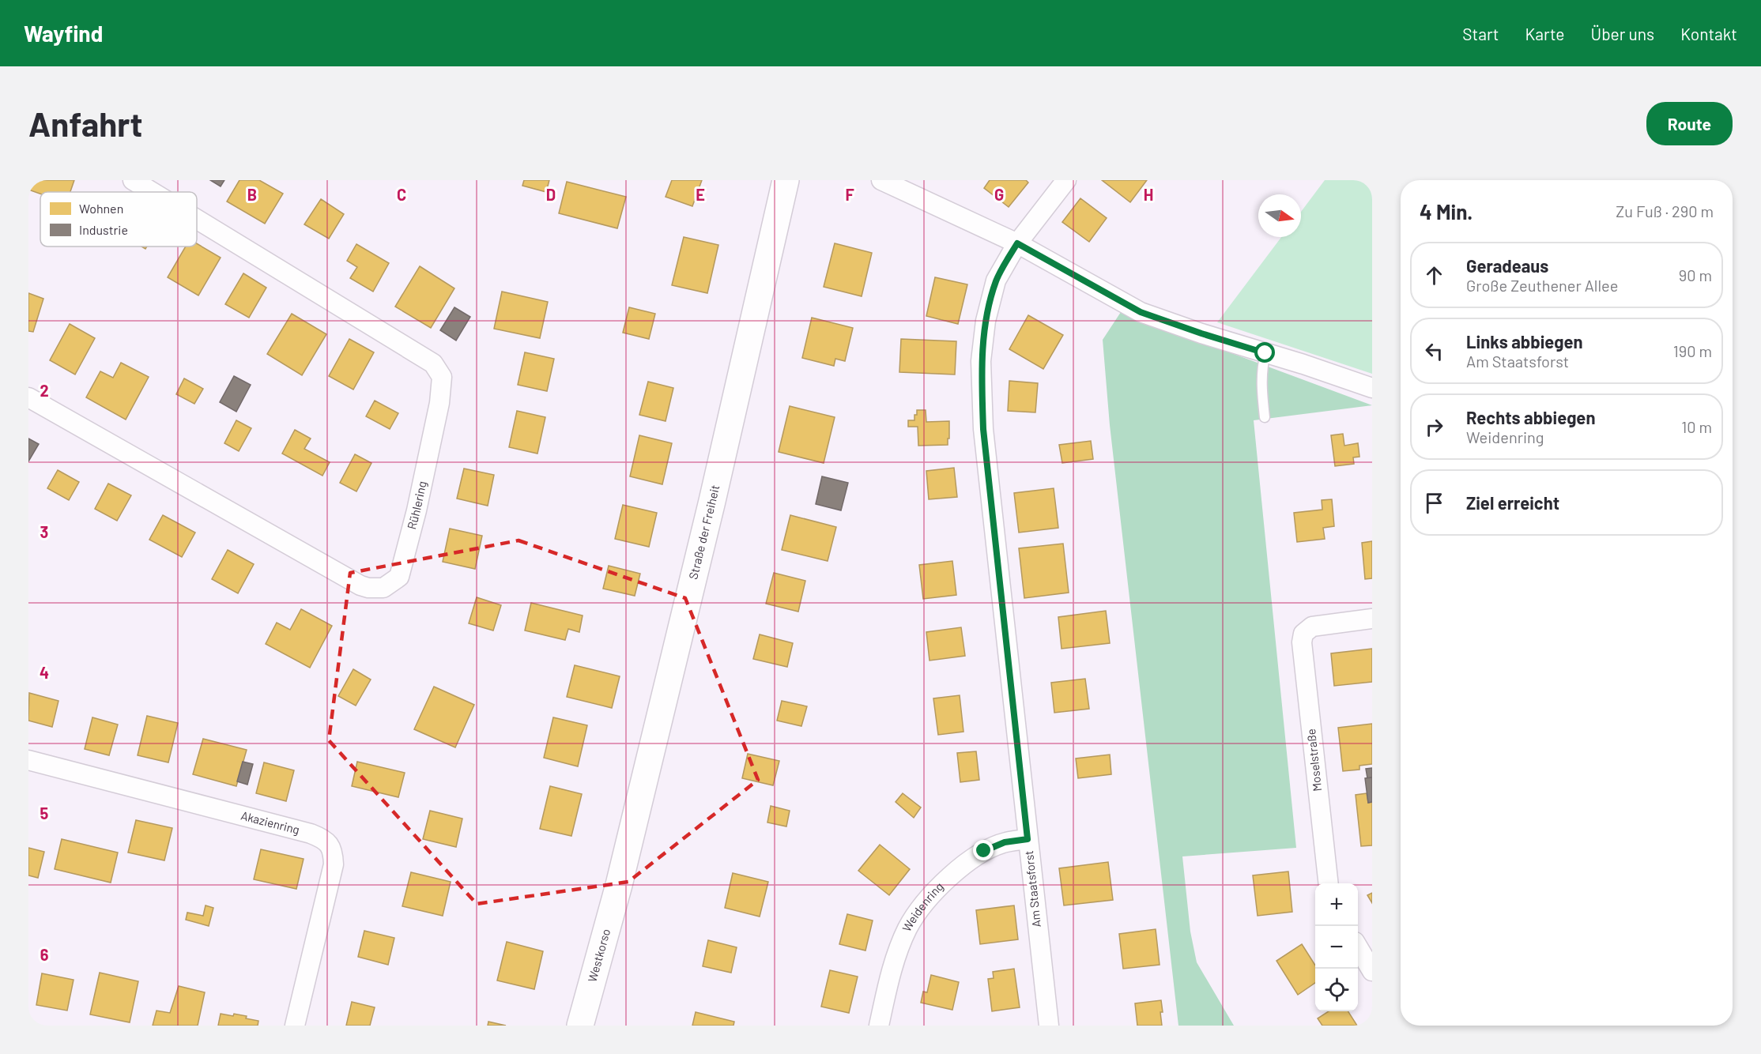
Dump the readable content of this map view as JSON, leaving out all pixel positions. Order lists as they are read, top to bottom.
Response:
{
  "streets": {
    "street": [
      "Rühlering",
      "Straße der Freiheit",
      "Moselstraße",
      "Akazienring",
      "Am Staatsforst",
      "Weidenring",
      "Westkorso"
    ]
  },
  "crossings": [
    ["Straße der Freiheit", "Westkorso"],
    ["Am Staatsforst", "Weidenring"]
  ],
  "legend": ["Wohnen", "Industrie"],
  "north": "right",
  "page": {
    "header": "Wayfind",
    "nav": [
      "Start",
      "Karte",
      "Über uns",
      "Kontakt"
    ],
    "buttons": "Route",
    "title": "Anfahrt",
    "heading": ["4 Min.", "Zu Fuß · 290 m"],
    "list": [
      ["Geradeaus", "Große Zeuthener Allee", "90 m"],
      ["Links abbiegen", "Am Staatsforst", "190 m"],
      ["Rechts abbiegen", "Weidenring", "10 m"],
      "Ziel erreicht"
    ],
    "map_buttons": ["+", "−"]
  },
  "grid": {
    "columns": [
      "B",
      "C",
      "D",
      "E",
      "F",
      "G",
      "H"
    ],
    "rows": [
      "2",
      "3",
      "4",
      "5",
      "6"
    ]
  }
}
